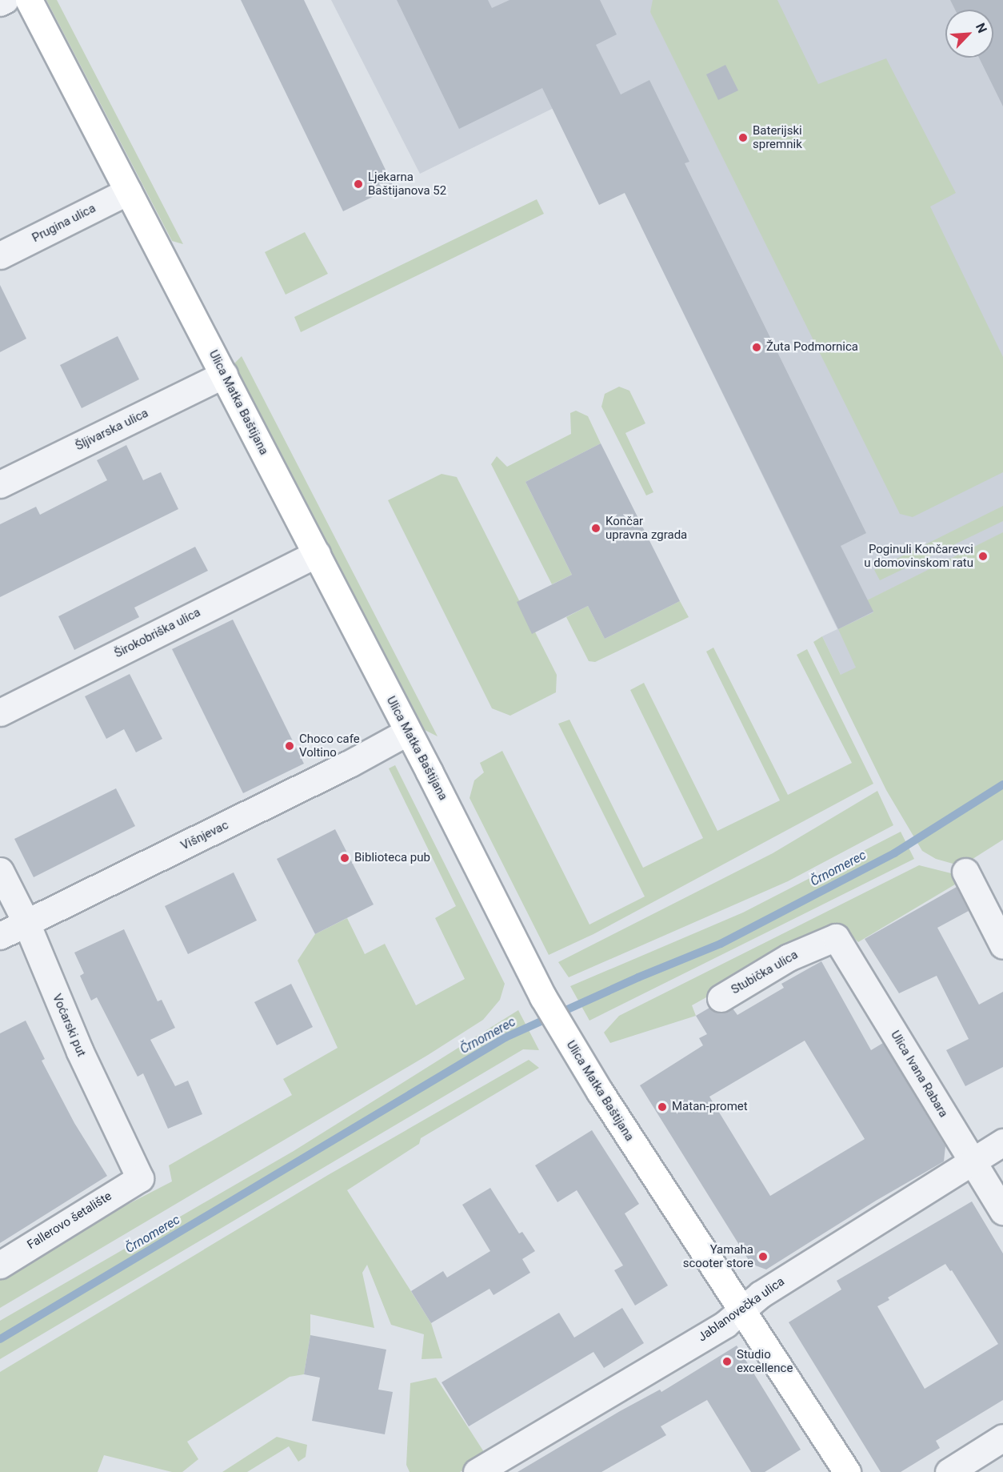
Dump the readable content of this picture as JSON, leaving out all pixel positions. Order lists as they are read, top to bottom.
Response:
{
  "streets": {
    "street": [
      "Prugina ulica",
      "Ulica Matka Baštijana",
      "Šljivarska ulica",
      "Širokobriška ulica",
      "Višnjevac",
      "Stubička ulica",
      "Voćarski put",
      "Ulica Ivana Rabara",
      "Fallerovo šetalište",
      "Jablanovečka ulica"
    ]
  },
  "crossings": [
    ["Prugina ulica", "Ulica Matka Baštijana"],
    ["Ulica Matka Baštijana", "Šljivarska ulica"],
    ["Ulica Matka Baštijana", "Širokobriška ulica"],
    ["Ulica Matka Baštijana", "Višnjevac"],
    ["Ulica Matka Baštijana", "Jablanovečka ulica"],
    ["Višnjevac", "Voćarski put"],
    ["Stubička ulica", "Ulica Ivana Rabara"],
    ["Voćarski put", "Fallerovo šetalište"],
    ["Ulica Ivana Rabara", "Jablanovečka ulica"]
  ],
  "water": ["Črnomerec"],
  "places": [
    "Baterijski spremnik",
    "Ljekarna Baštijanova 52",
    "Žuta Podmornica",
    "Končar upravna zgrada",
    "Poginuli Končarevci u domovinskom ratu",
    "Choco cafe Voltino",
    "Biblioteca pub",
    "Matan-promet",
    "Yamaha scooter store",
    "Studio excellence"
  ],
  "north": "top right"
}
